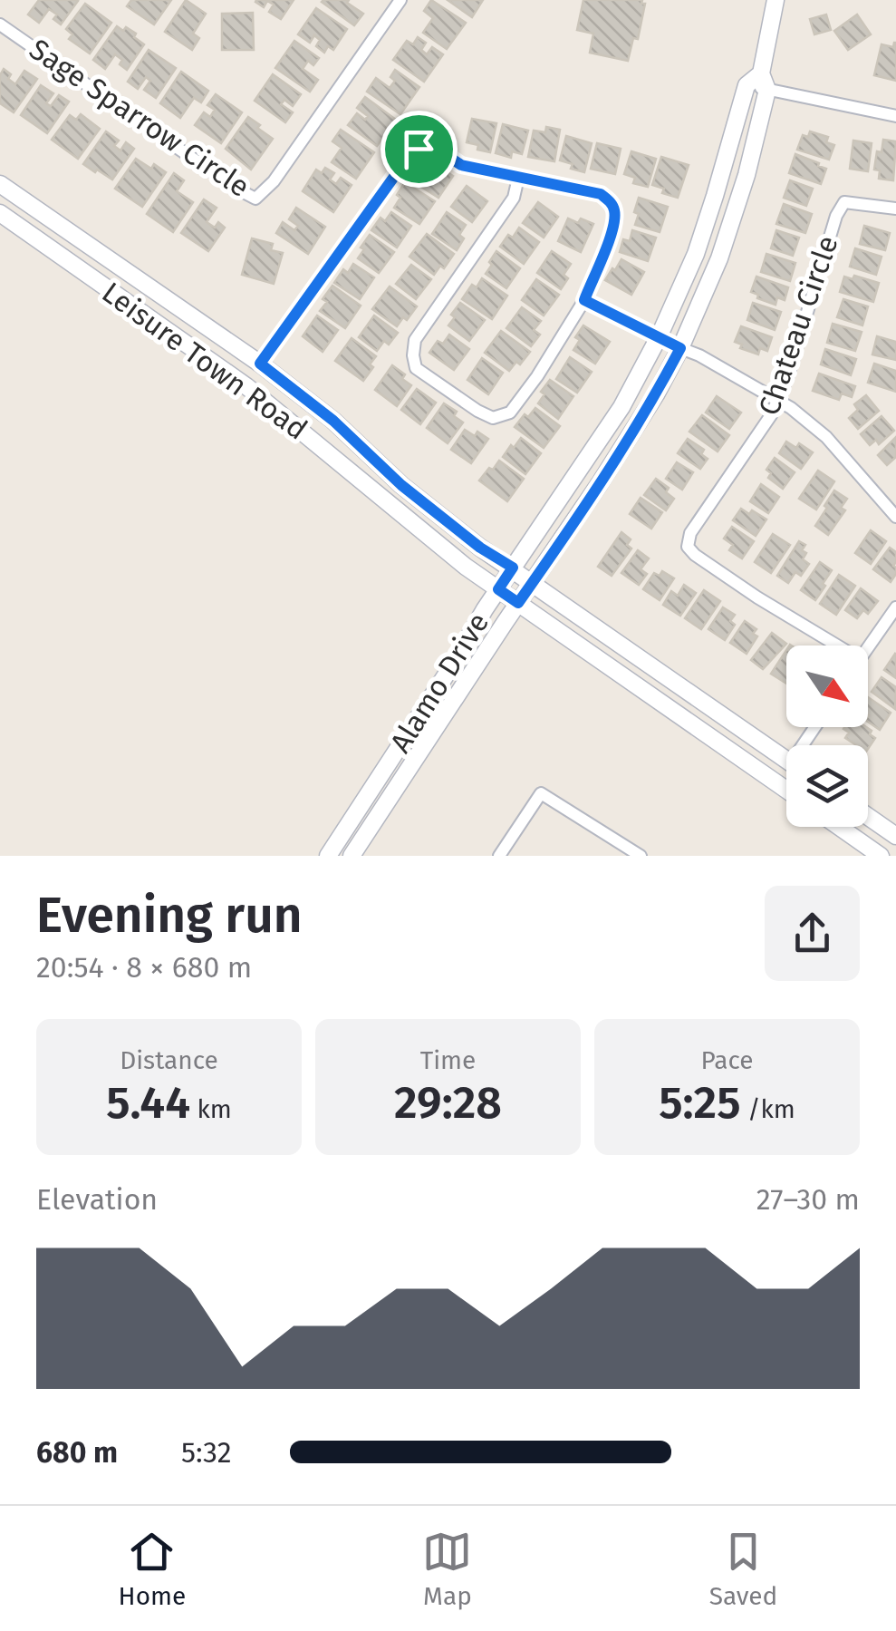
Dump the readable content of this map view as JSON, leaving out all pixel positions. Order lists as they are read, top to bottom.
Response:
{
  "streets": {
    "main road": ["Leisure Town Road", "Alamo Drive"],
    "street": ["Sage Sparrow Circle", "Chateau Circle"]
  },
  "crossings": [
    ["Leisure Town Road", "Alamo Drive"]
  ],
  "north": "bottom right",
  "page": {
    "heading": ["Evening run", "20:54 · 8 × 680 m"],
    "stats": [
      ["Distance", "5.44 km"],
      ["Time", "29:28"],
      ["Pace", "5:25 /km"]
    ],
    "chart": ["Elevation", "27–30 m"],
    "list": [
      {
        "name": "680 m",
        "note": "5:32"
      }
    ],
    "tabs": ["Home", "Map", "Saved"]
  }
}
